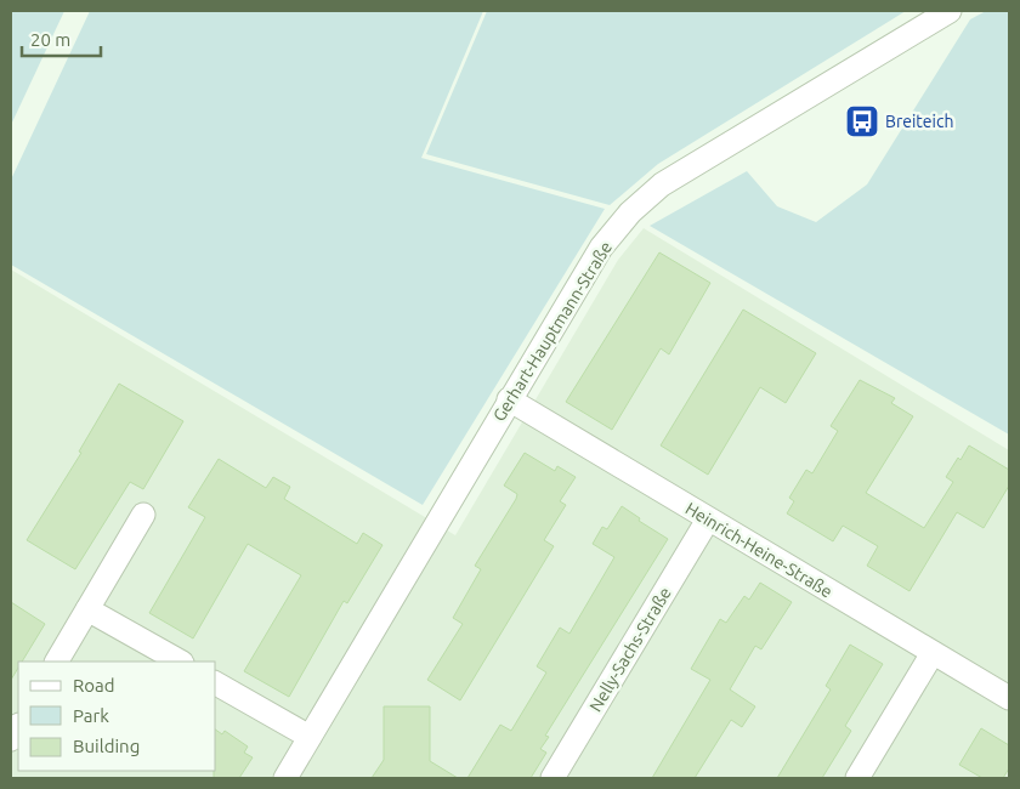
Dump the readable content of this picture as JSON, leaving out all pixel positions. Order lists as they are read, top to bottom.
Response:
{
  "streets": {
    "street": ["Gerhart-Hauptmann-Straße", "Heinrich-Heine-Straße", "Nelly-Sachs-Straße"]
  },
  "crossings": [
    ["Gerhart-Hauptmann-Straße", "Heinrich-Heine-Straße"],
    ["Heinrich-Heine-Straße", "Nelly-Sachs-Straße"]
  ],
  "places": {
    "bus stop": ["Breiteich"]
  },
  "legend": ["Road", "Park", "Building"],
  "scale_bar": "20 m"
}
